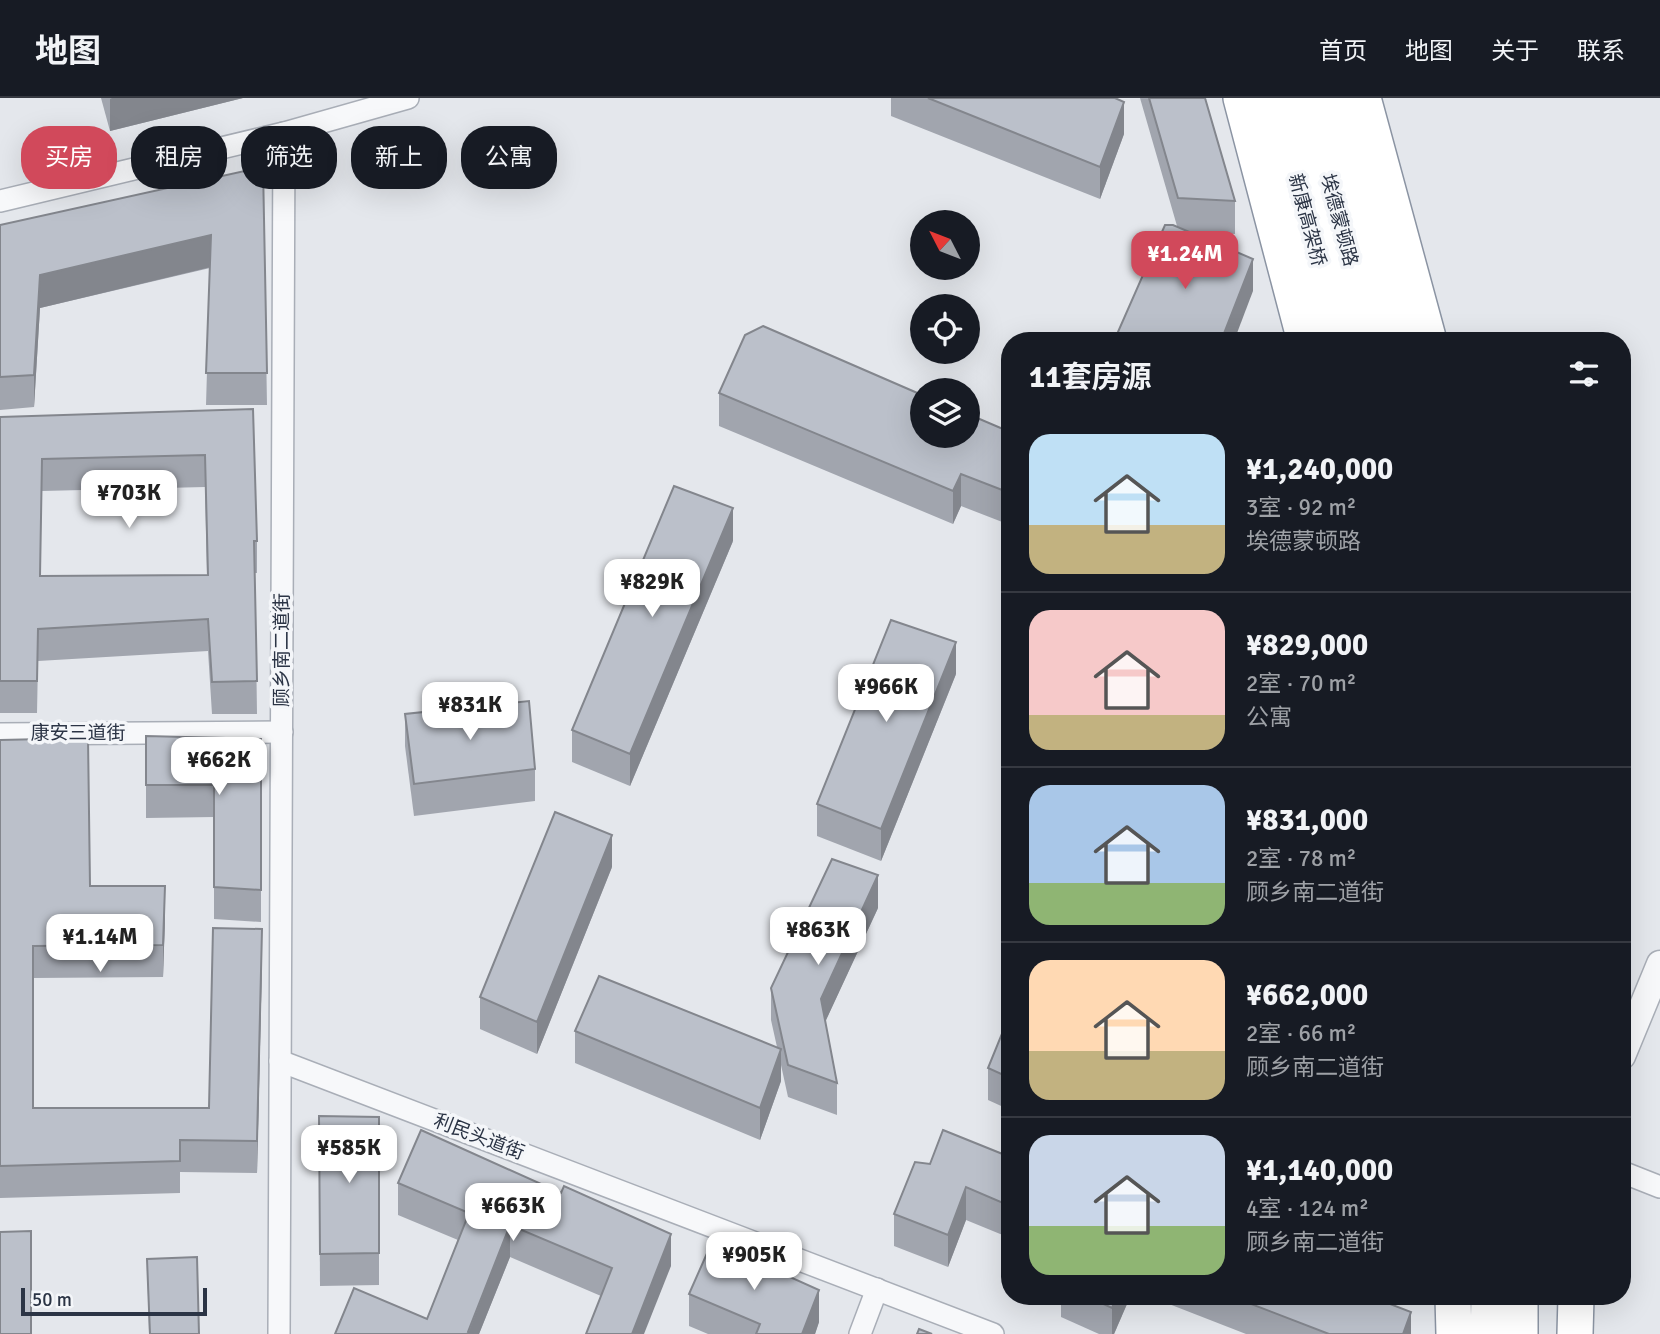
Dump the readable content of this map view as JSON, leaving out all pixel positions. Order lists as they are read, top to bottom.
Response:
{
  "streets": {
    "highway": ["新康高架桥", "埃德蒙顿路"],
    "street": ["顾乡南二道街", "康安三道街", "利民头道街"]
  },
  "crossings": [
    ["顾乡南二道街", "康安三道街"],
    ["顾乡南二道街", "利民头道街"]
  ],
  "scale_bar": "50 m",
  "north": "top left",
  "page": {
    "header": "地图",
    "nav": [
      "首页",
      "地图",
      "关于",
      "联系"
    ],
    "chip": [
      "买房",
      "租房",
      "筛选",
      "新上",
      "公寓"
    ],
    "price": [
      "¥1.24M",
      "¥703K",
      "¥829K",
      "¥966K",
      "¥831K",
      "¥662K",
      "¥863K",
      "¥1.14M",
      "¥585K",
      "¥663K",
      "¥905K"
    ],
    "heading": "11套房源",
    "list": [
      {
        "name": "¥1,240,000",
        "note": "3室 · 92 m² · 埃德蒙顿路"
      },
      {
        "name": "¥829,000",
        "note": "2室 · 70 m² · 公寓"
      },
      {
        "name": "¥831,000",
        "note": "2室 · 78 m² · 顾乡南二道街"
      },
      {
        "name": "¥662,000",
        "note": "2室 · 66 m² · 顾乡南二道街"
      },
      {
        "name": "¥1,140,000",
        "note": "4室 · 124 m² · 顾乡南二道街"
      }
    ],
    "scale": "50 m"
  }
}
